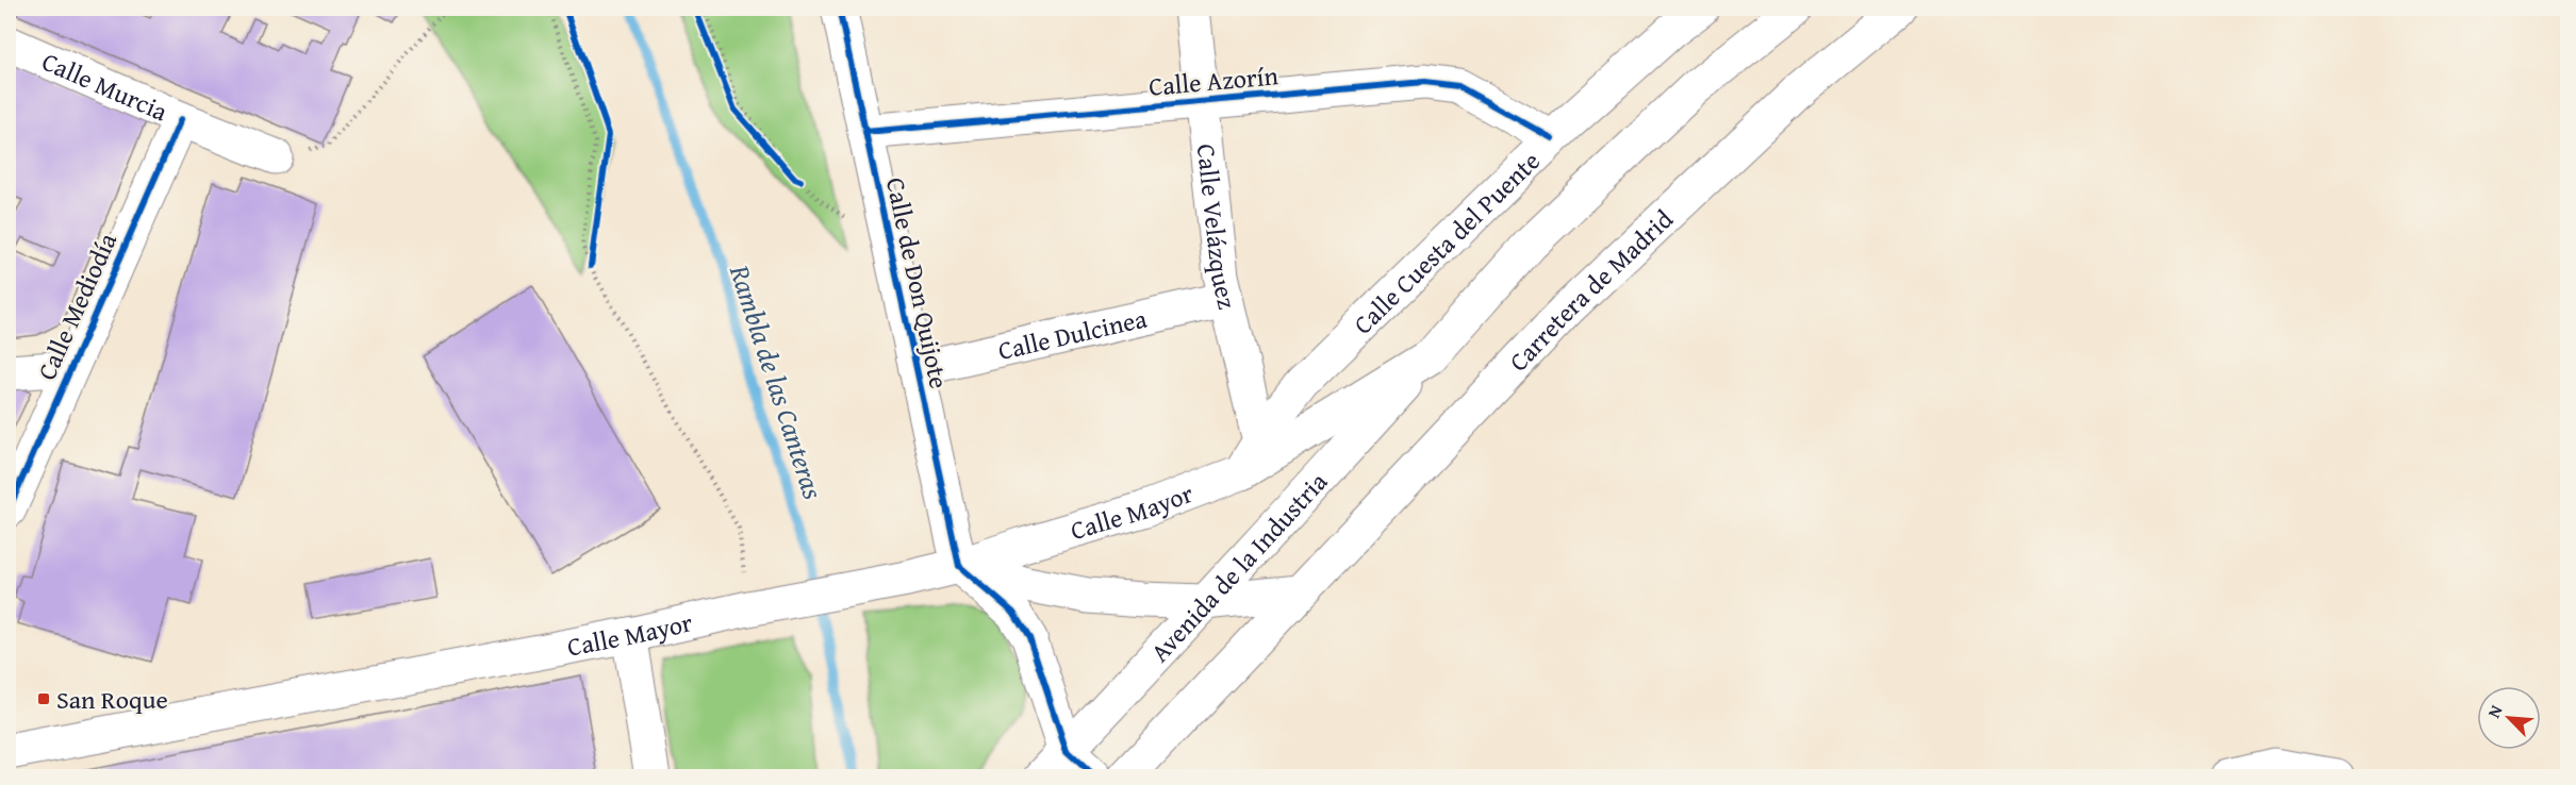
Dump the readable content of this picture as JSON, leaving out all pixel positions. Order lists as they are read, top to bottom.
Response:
{
  "streets": {
    "street": [
      "Calle Azorín",
      "Calle Murcia",
      "Calle Velázquez",
      "Calle Cuesta del Puente",
      "Calle de Don Quijote",
      "Carretera de Madrid",
      "Calle Mediodía",
      "Calle Dulcinea",
      "Calle Mayor",
      "Avenida de la Industria"
    ]
  },
  "crossings": [
    ["Calle Azorín", "Calle Velázquez"],
    ["Calle Azorín", "Calle Cuesta del Puente"],
    ["Calle Azorín", "Calle de Don Quijote"],
    ["Calle Murcia", "Calle Mediodía"],
    ["Calle Velázquez", "Calle Cuesta del Puente"],
    ["Calle Velázquez", "Calle Dulcinea"],
    ["Calle Cuesta del Puente", "Calle Mayor"],
    ["Calle de Don Quijote", "Calle Dulcinea"],
    ["Calle de Don Quijote", "Calle Mayor"],
    ["Calle Mayor", "Avenida de la Industria"]
  ],
  "water": ["Rambla de las Canteras"],
  "places": {
    "transit": ["San Roque"]
  },
  "north": "top left"
}
